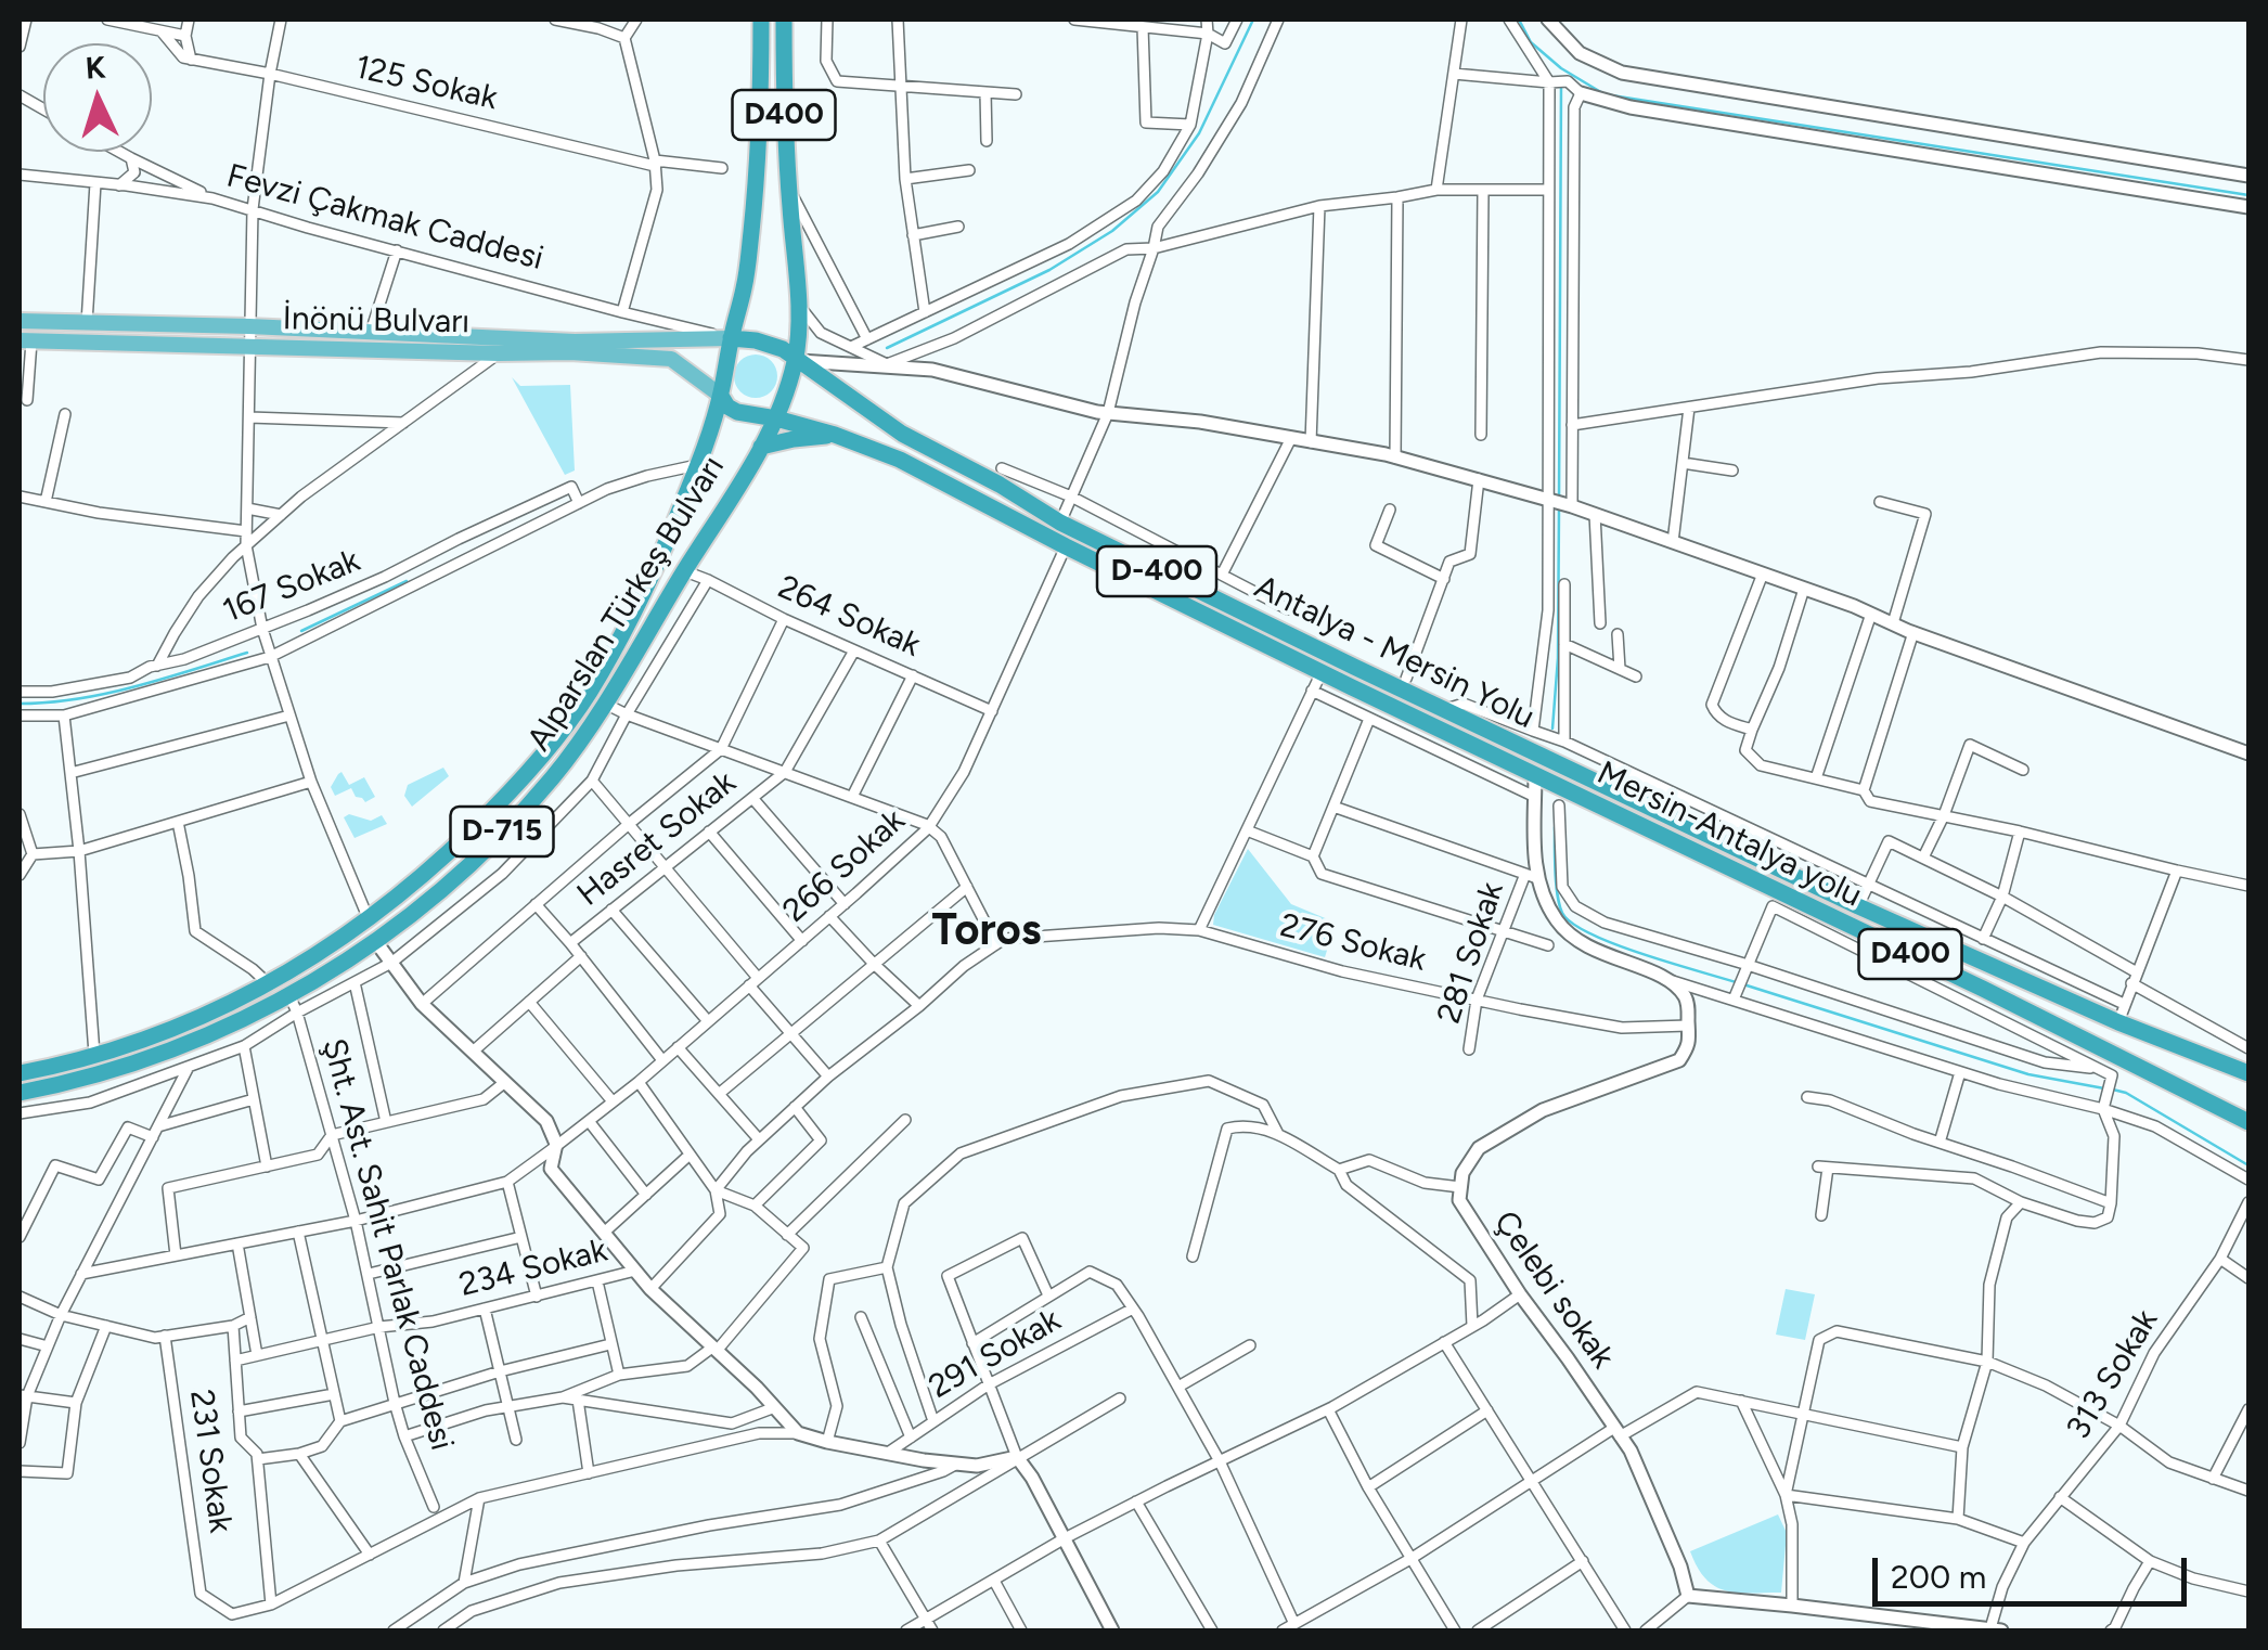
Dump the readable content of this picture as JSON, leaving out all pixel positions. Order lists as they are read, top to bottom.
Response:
{
  "streets": {
    "highway": [
      "D400",
      "D-400",
      "Alparslan Türkeş Bulvarı",
      "Antalya - Mersin Yolu",
      "D-715",
      "Mersin-Antalya yolu"
    ],
    "main road": ["İnönü Bulvarı"],
    "street": [
      "125 Sokak",
      "Fevzi Çakmak Caddesi",
      "167 Sokak",
      "264 Sokak",
      "Hasret Sokak",
      "266 Sokak",
      "276 Sokak",
      "281 Sokak",
      "Şht. Ast. Sahit Parlak Caddesi",
      "234 Sokak",
      "Çelebi sokak",
      "291 Sokak",
      "313 Sokak",
      "231 Sokak"
    ]
  },
  "crossings": [
    ["Fevzi Çakmak Caddesi", "İnönü Bulvarı"],
    ["Fevzi Çakmak Caddesi", "Alparslan Türkeş Bulvarı"],
    ["Fevzi Çakmak Caddesi", "Antalya - Mersin Yolu"],
    ["İnönü Bulvarı", "Alparslan Türkeş Bulvarı"],
    ["İnönü Bulvarı", "Antalya - Mersin Yolu"],
    ["Alparslan Türkeş Bulvarı", "264 Sokak"],
    ["Alparslan Türkeş Bulvarı", "Antalya - Mersin Yolu"],
    ["Alparslan Türkeş Bulvarı", "Şht. Ast. Sahit Parlak Caddesi"],
    ["264 Sokak", "Hasret Sokak"],
    ["264 Sokak", "266 Sokak"],
    ["Antalya - Mersin Yolu", "Mersin-Antalya yolu"],
    ["Antalya - Mersin Yolu", "266 Sokak"],
    ["Hasret Sokak", "266 Sokak"],
    ["276 Sokak", "281 Sokak"],
    ["276 Sokak", "Çelebi sokak"],
    ["Şht. Ast. Sahit Parlak Caddesi", "234 Sokak"]
  ],
  "districts": ["Toros"],
  "scale_bar": "200 m",
  "north": "top"
}
